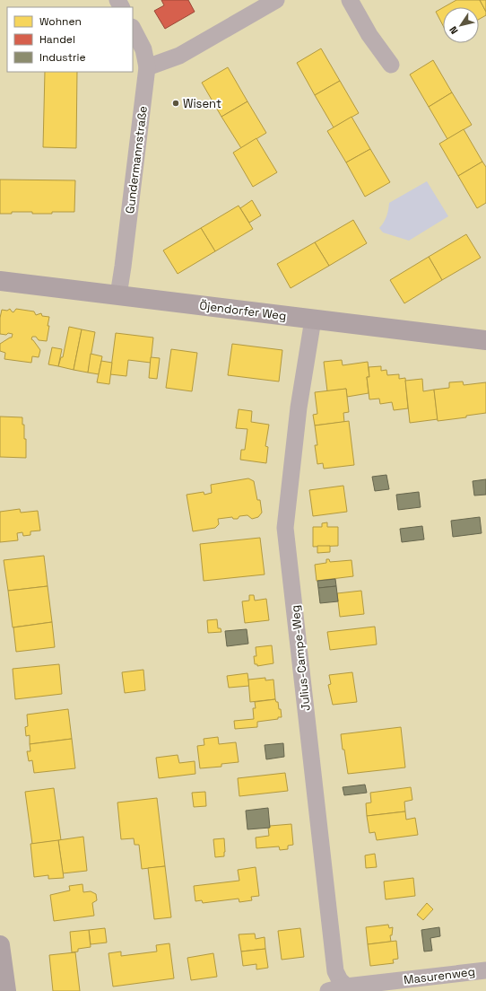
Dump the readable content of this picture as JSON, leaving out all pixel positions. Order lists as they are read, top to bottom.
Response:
{
  "streets": {
    "street": [
      "Gundermannstraße",
      "Öjendorfer Weg",
      "Julius-Campe-Weg",
      "Masurenweg"
    ]
  },
  "crossings": [
    ["Gundermannstraße", "Öjendorfer Weg"],
    ["Öjendorfer Weg", "Julius-Campe-Weg"],
    ["Julius-Campe-Weg", "Masurenweg"]
  ],
  "places": ["Wisent"],
  "legend": ["Wohnen", "Handel", "Industrie"],
  "north": "bottom left"
}
